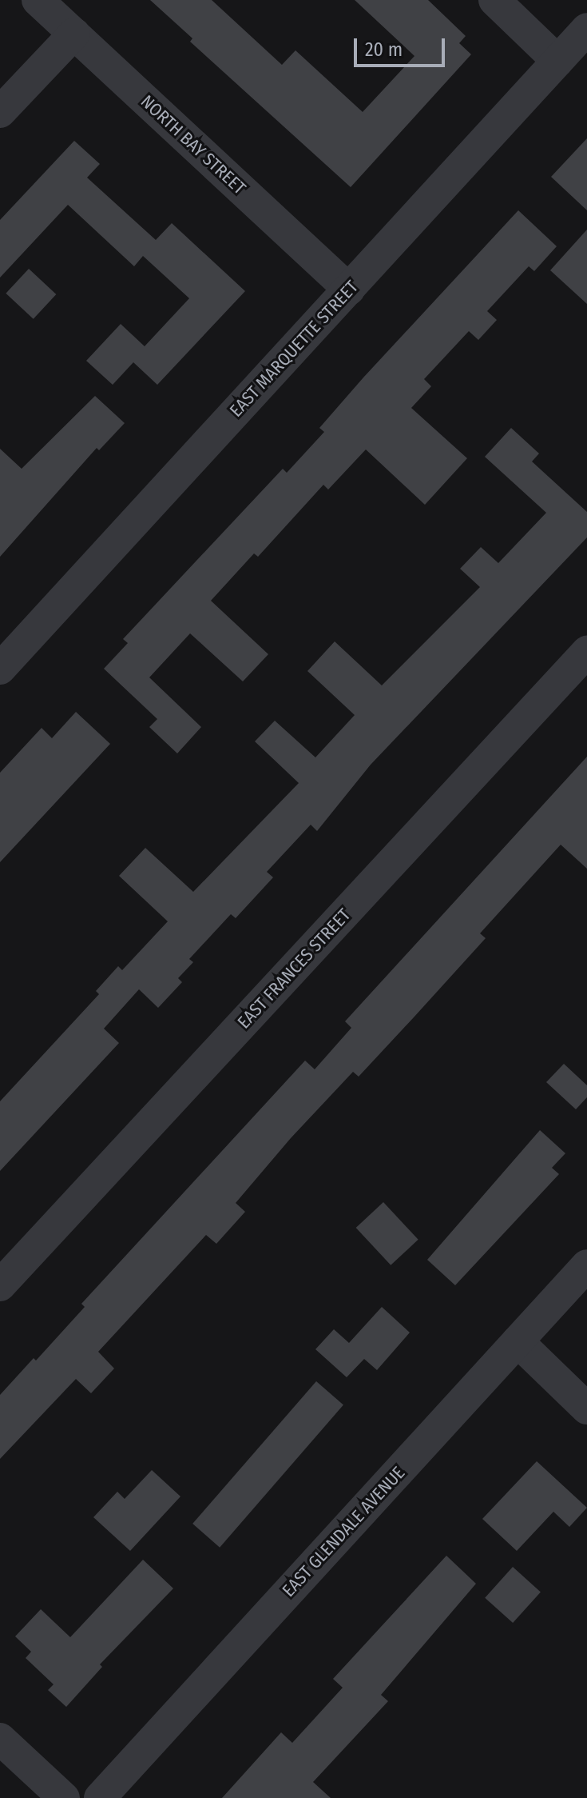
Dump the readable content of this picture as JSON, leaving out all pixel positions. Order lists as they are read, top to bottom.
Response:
{
  "streets": {
    "street": [
      "NORTH BAY STREET",
      "EAST MARQUETTE STREET",
      "EAST FRANCES STREET",
      "EAST GLENDALE AVENUE"
    ]
  },
  "crossings": [
    ["NORTH BAY STREET", "EAST MARQUETTE STREET"]
  ],
  "scale_bar": "20 m"
}
